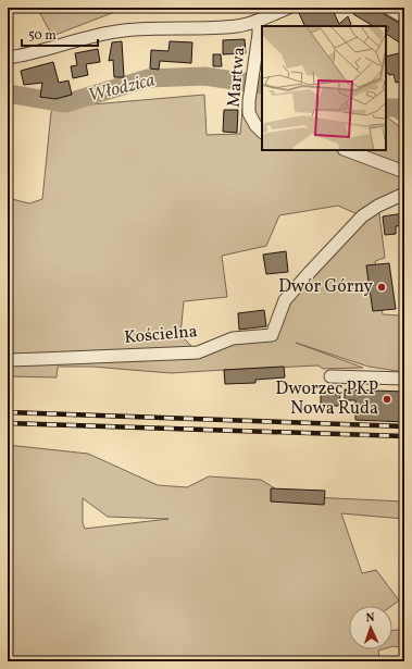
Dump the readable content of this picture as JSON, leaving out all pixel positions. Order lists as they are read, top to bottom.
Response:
{
  "streets": {
    "street": ["Martwa", "Kościelna"]
  },
  "water": ["Włodzica"],
  "places": ["Dwór Górny", "Dworzec PKP Nowa Ruda"],
  "scale_bar": "50 m",
  "north": "top"
}
